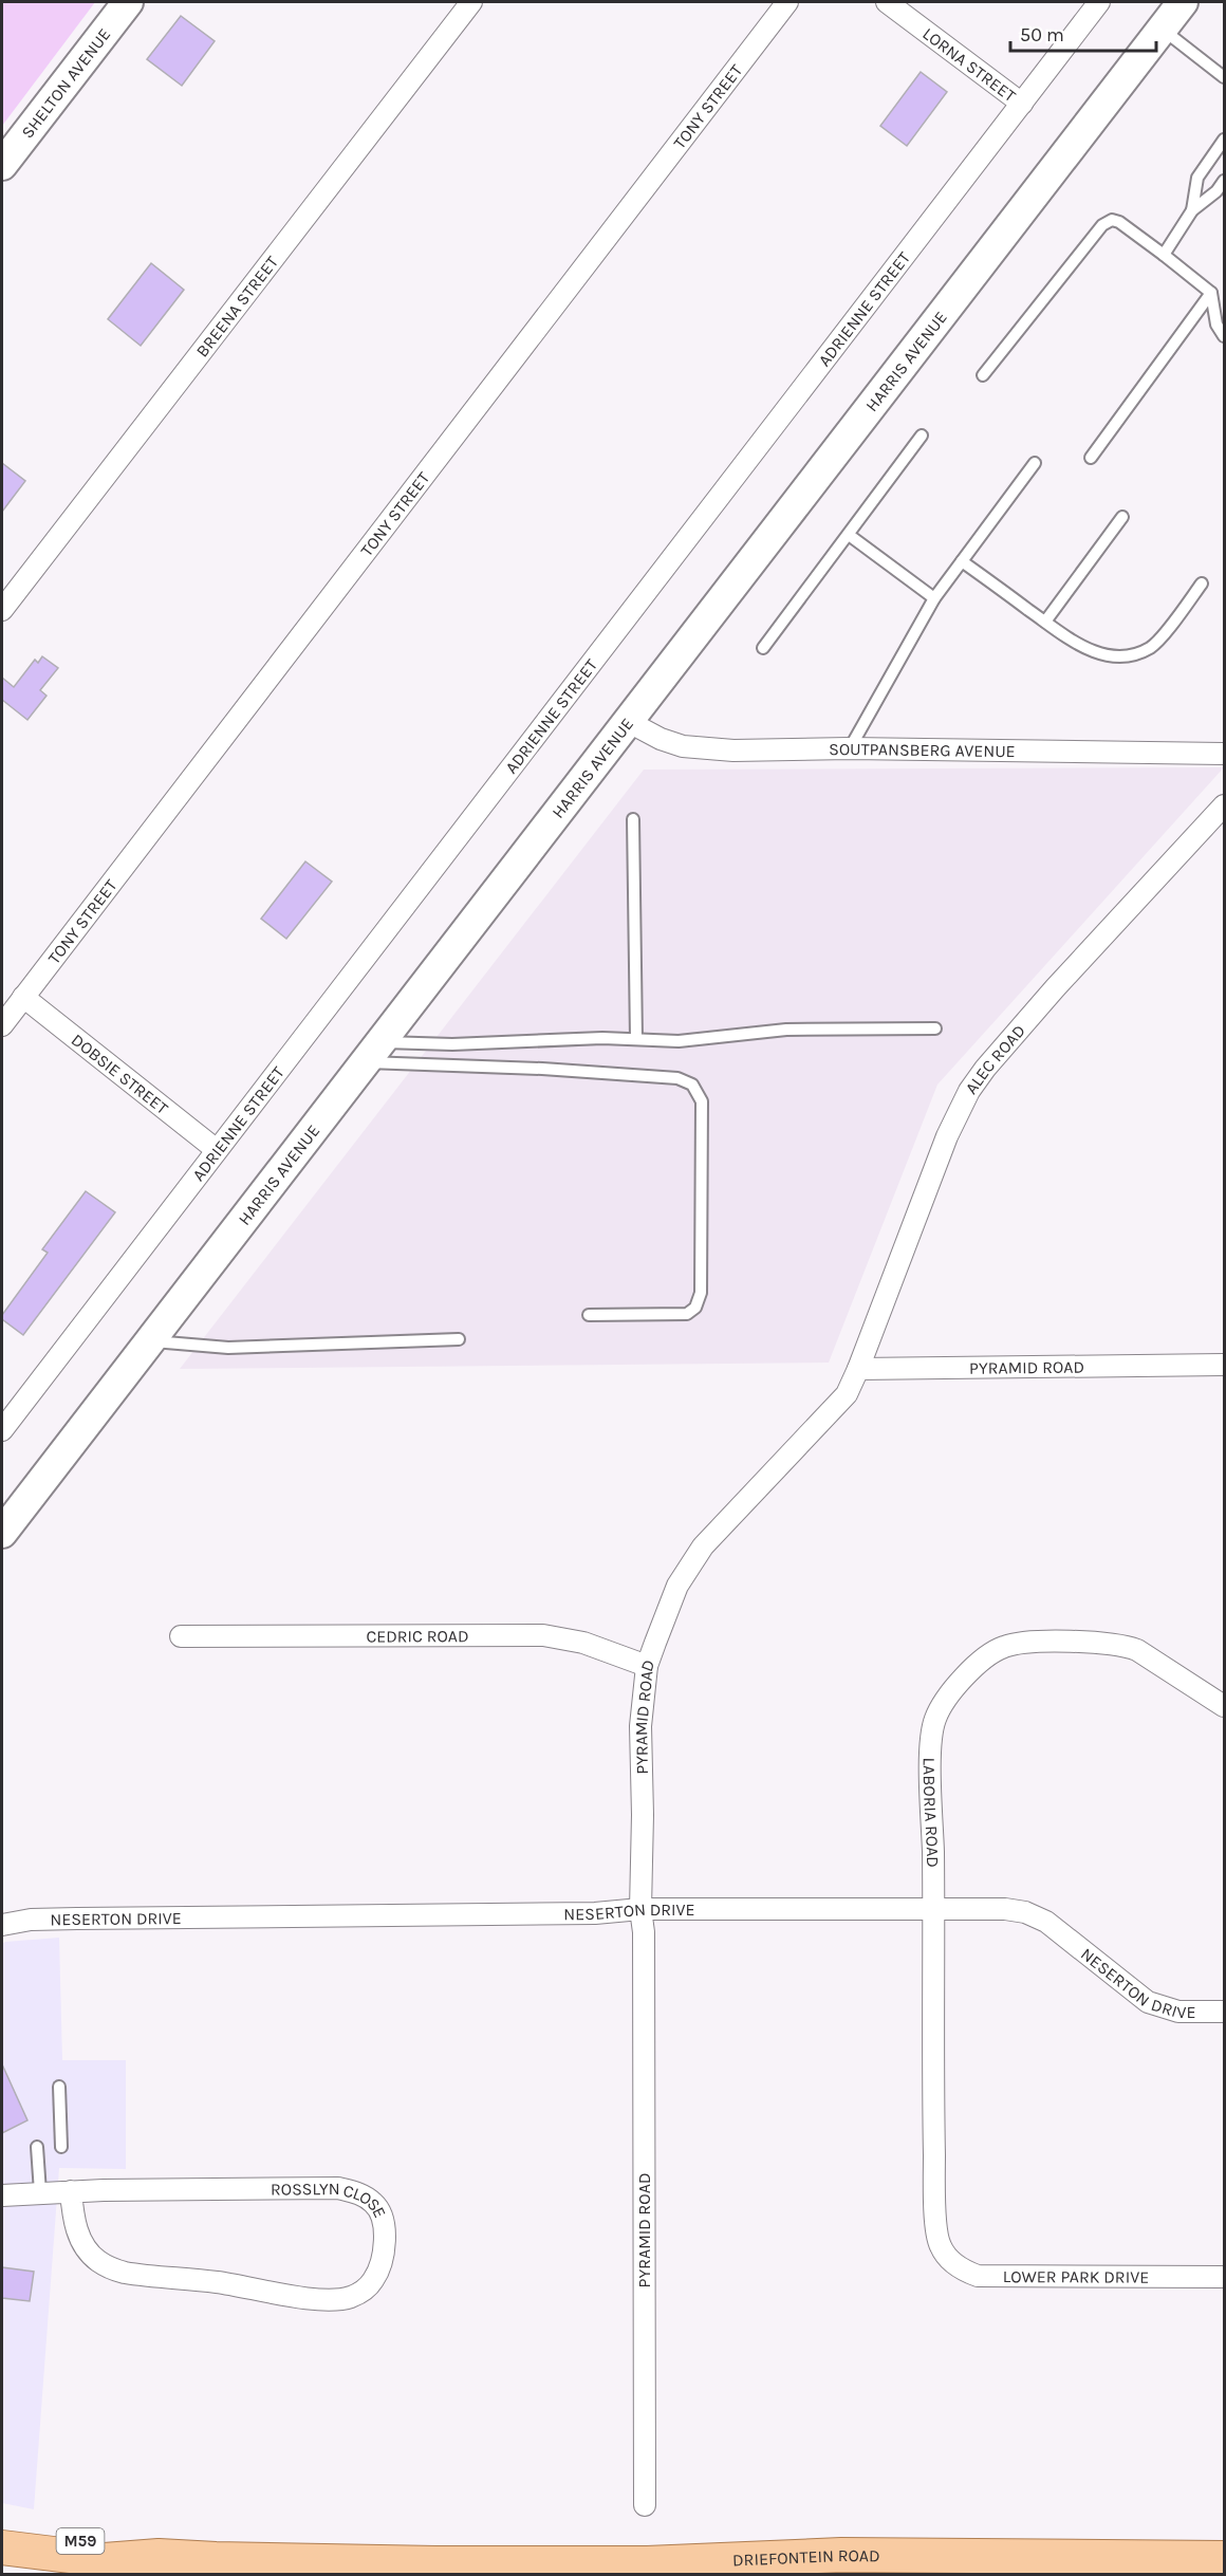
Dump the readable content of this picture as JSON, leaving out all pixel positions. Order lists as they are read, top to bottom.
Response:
{
  "streets": {
    "main road": [
      "SHELTON AVENUE",
      "HARRIS AVENUE",
      "M59",
      "DRIEFONTEIN ROAD"
    ],
    "street": [
      "LORNA STREET",
      "TONY STREET",
      "BREENA STREET",
      "ADRIENNE STREET",
      "SOUTPANSBERG AVENUE",
      "ALEC ROAD",
      "DOBSIE STREET",
      "PYRAMID ROAD",
      "CEDRIC ROAD",
      "LABORIA ROAD",
      "NESERTON DRIVE",
      "ROSSLYN CLOSE",
      "LOWER PARK DRIVE"
    ]
  },
  "crossings": [
    ["LORNA STREET", "ADRIENNE STREET"],
    ["TONY STREET", "DOBSIE STREET"],
    ["ADRIENNE STREET", "DOBSIE STREET"],
    ["HARRIS AVENUE", "SOUTPANSBERG AVENUE"],
    ["ALEC ROAD", "PYRAMID ROAD"],
    ["PYRAMID ROAD", "CEDRIC ROAD"],
    ["PYRAMID ROAD", "NESERTON DRIVE"],
    ["LABORIA ROAD", "NESERTON DRIVE"],
    ["LABORIA ROAD", "LOWER PARK DRIVE"]
  ],
  "scale_bar": "50 m"
}
